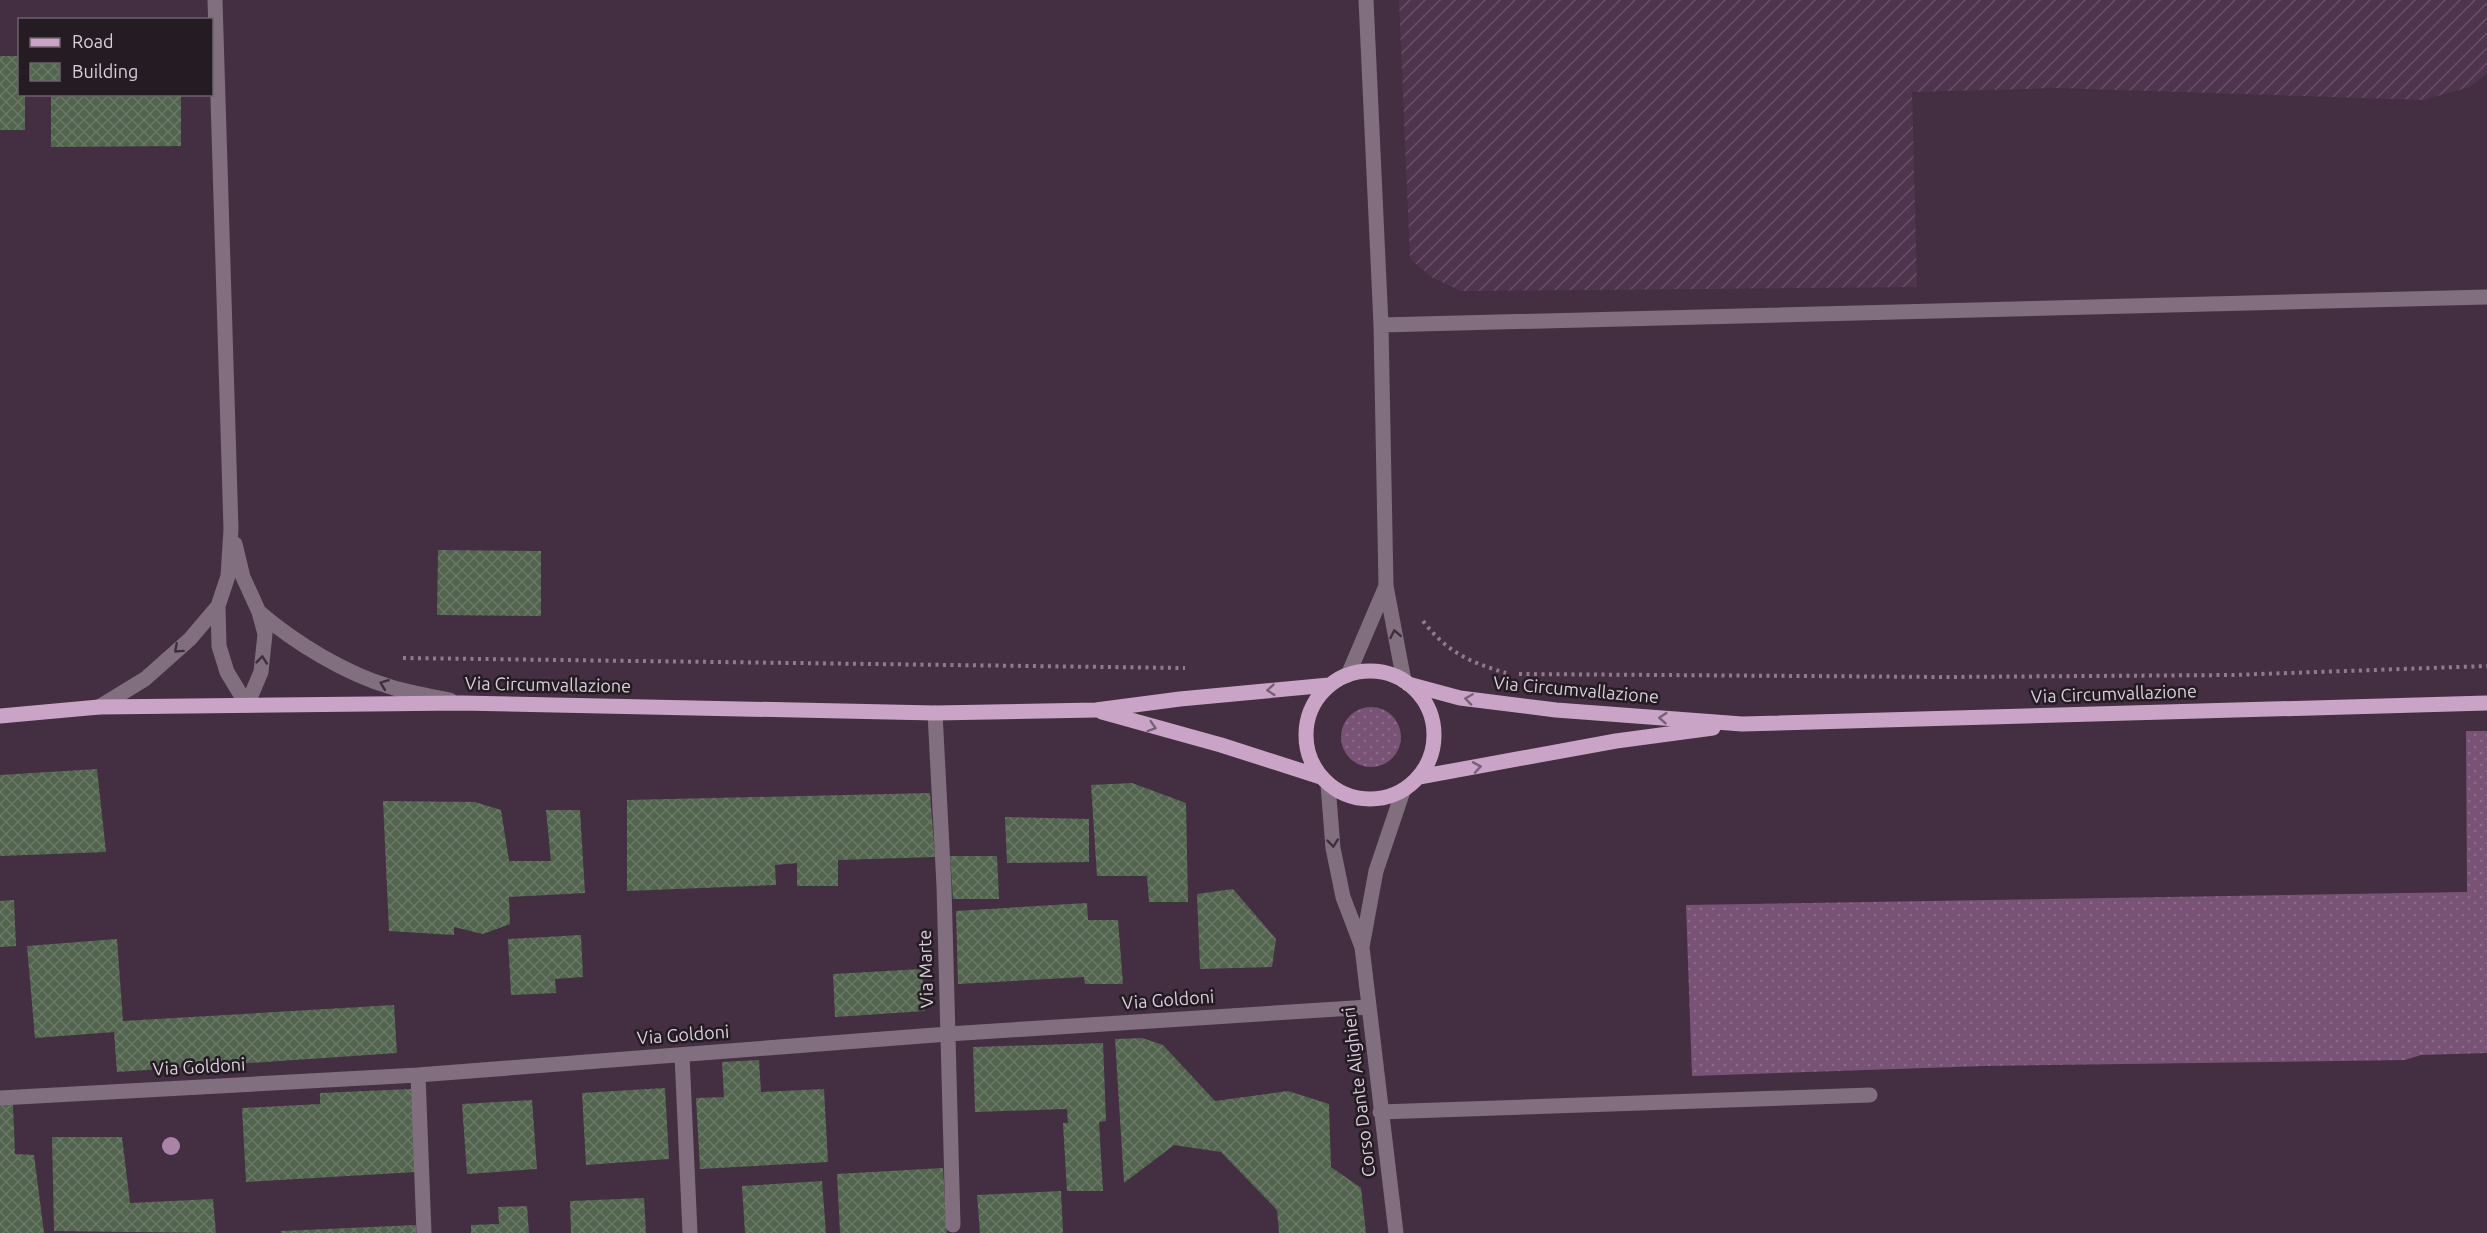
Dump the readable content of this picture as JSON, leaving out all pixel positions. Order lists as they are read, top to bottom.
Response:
{
  "streets": {
    "main road": ["Via Circumvallazione"],
    "street": ["Via Marte", "Via Goldoni", "Corso Dante Alighieri"]
  },
  "crossings": [
    ["Via Circumvallazione", "Via Marte"],
    ["Via Marte", "Via Goldoni"],
    ["Via Goldoni", "Corso Dante Alighieri"]
  ],
  "legend": ["Road", "Building"]
}
